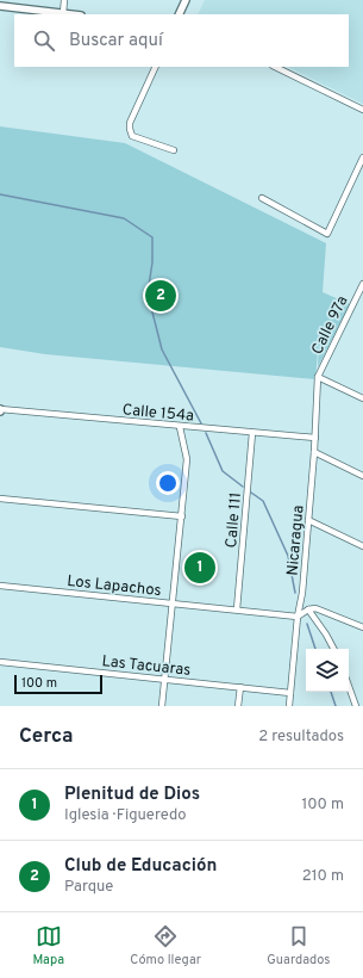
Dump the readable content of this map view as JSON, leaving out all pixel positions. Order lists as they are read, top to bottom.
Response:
{
  "streets": {
    "street": [
      "Calle 97a",
      "Calle 154a",
      "Calle 111",
      "Nicaragua",
      "Los Lapachos",
      "Las Tacuaras"
    ]
  },
  "crossings": [
    ["Calle 97a", "Nicaragua"],
    ["Calle 154a", "Calle 111"],
    ["Calle 154a", "Nicaragua"],
    ["Calle 111", "Los Lapachos"],
    ["Nicaragua", "Los Lapachos"],
    ["Nicaragua", "Las Tacuaras"]
  ],
  "scale_bar": "100 m",
  "page": {
    "search": "Buscar aquí",
    "pins": ["2", "1"],
    "scale": "100 m",
    "heading": ["Cerca", "2 resultados"],
    "list": [
      {
        "mark": "1",
        "name": "Plenitud de Dios",
        "note": "Iglesia · Figueredo",
        "value": "100 m"
      },
      {
        "mark": "2",
        "name": "Club de Educación",
        "note": "Parque",
        "value": "210 m"
      }
    ],
    "nav": ["Mapa", "Cómo llegar", "Guardados"]
  }
}
